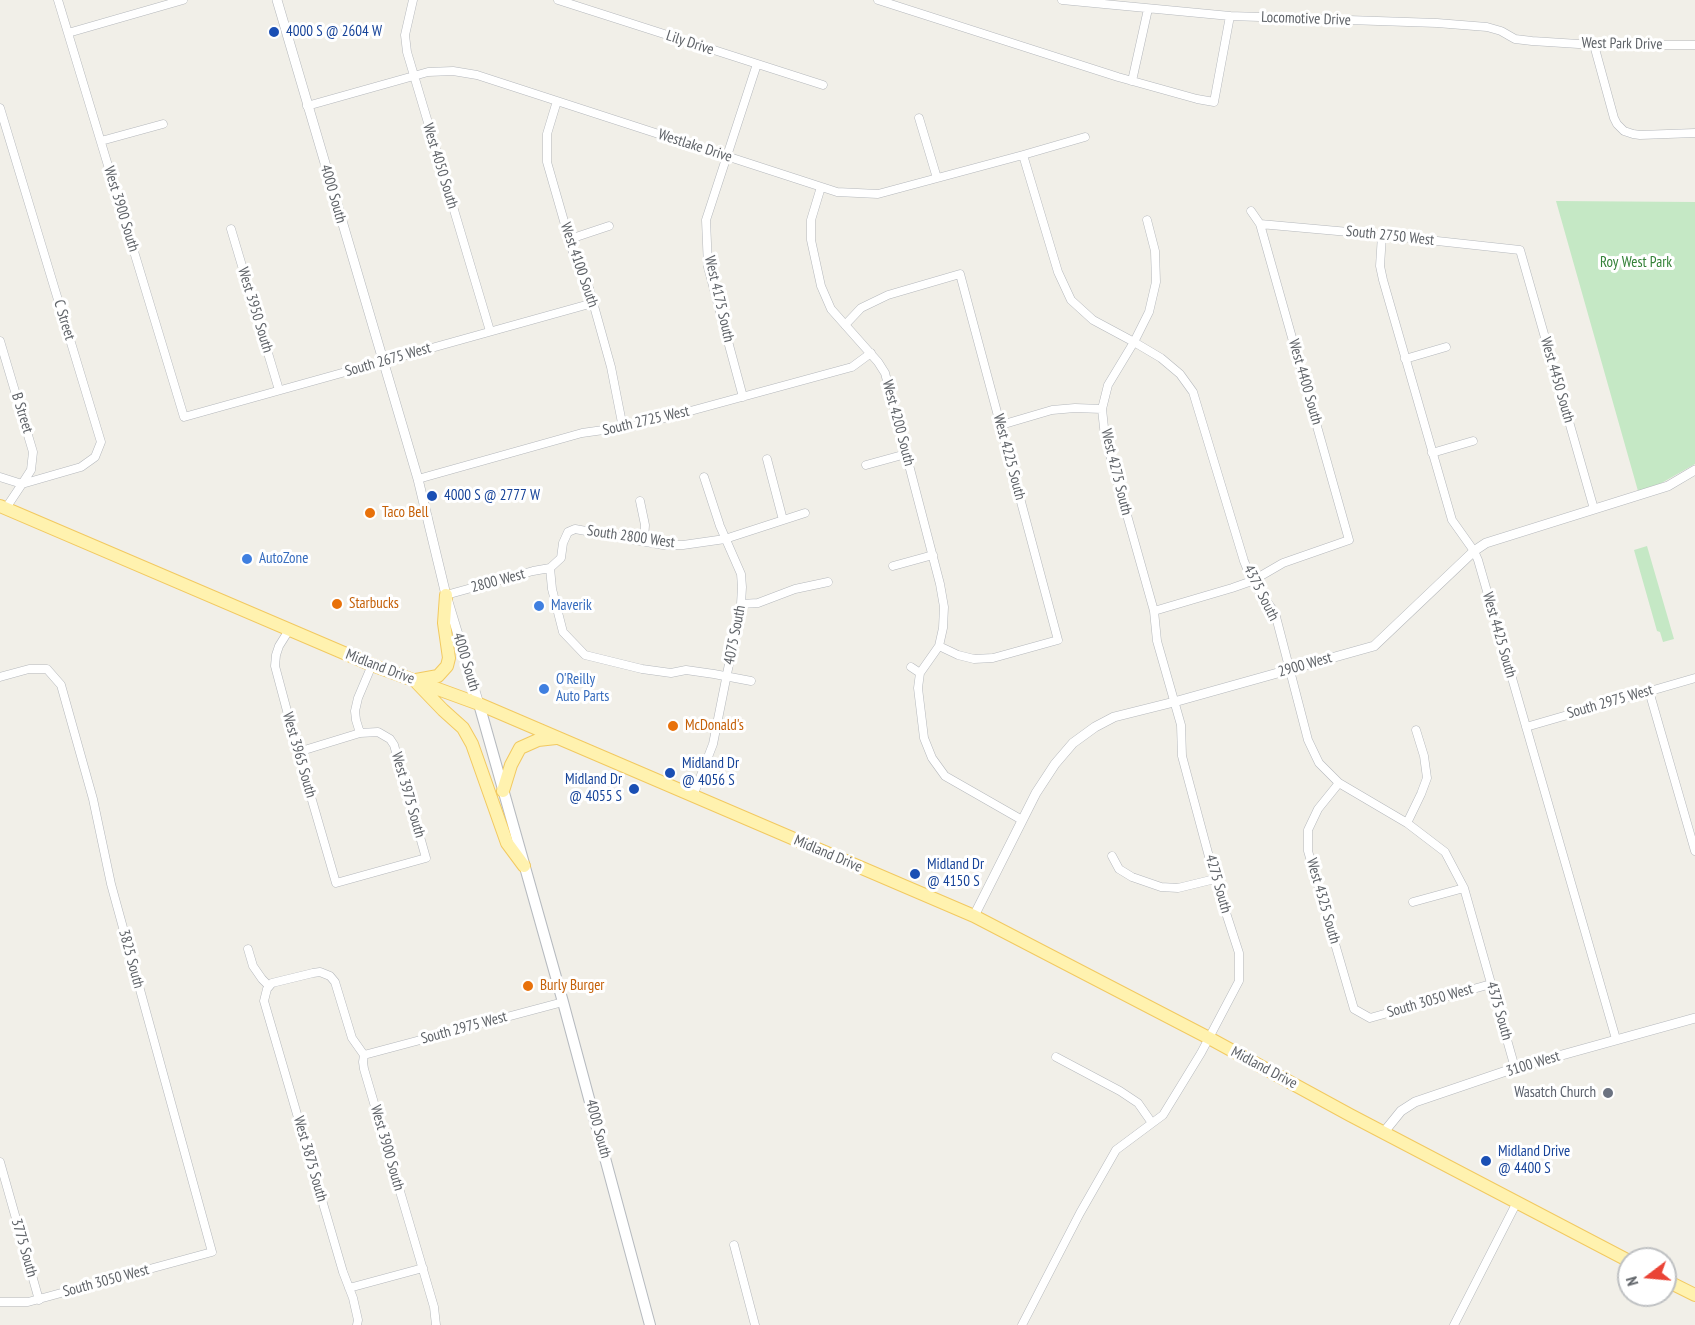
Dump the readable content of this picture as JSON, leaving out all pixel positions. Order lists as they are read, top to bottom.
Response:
{
  "streets": {
    "main road": ["4000 South", "Midland Drive"],
    "street": [
      "Locomotive Drive",
      "Lily Drive",
      "West Park Drive",
      "Westlake Drive",
      "West 4050 South",
      "West 3900 South",
      "South 2750 West",
      "West 4100 South",
      "West 4175 South",
      "West 3950 South",
      "C Street",
      "South 2675 West",
      "West 4450 South",
      "West 4400 South",
      "B Street",
      "South 2725 West",
      "West 4200 South",
      "West 4225 South",
      "West 4275 South",
      "South 2800 West",
      "2800 West",
      "4375 South",
      "4075 South",
      "West 4425 South",
      "2900 West",
      "South 2975 West",
      "West 3965 South",
      "West 3975 South",
      "4275 South",
      "West 4325 South",
      "3825 South",
      "South 3050 West",
      "3100 West",
      "West 3875 South",
      "3775 South"
    ]
  },
  "crossings": [
    ["Locomotive Drive", "West Park Drive"],
    ["Lily Drive", "West 4175 South"],
    ["Westlake Drive", "West 4050 South"],
    ["Westlake Drive", "4000 South"],
    ["Westlake Drive", "West 4100 South"],
    ["Westlake Drive", "West 4175 South"],
    ["Westlake Drive", "West 4200 South"],
    ["West 4050 South", "South 2675 West"],
    ["4000 South", "South 2675 West"],
    ["4000 South", "South 2725 West"],
    ["4000 South", "2800 West"],
    ["4000 South", "Midland Drive"],
    ["4000 South", "South 2975 West"],
    ["West 3900 South", "South 2675 West"],
    ["West 3900 South", "South 2975 West"],
    ["West 3900 South", "West 3875 South"],
    ["South 2750 West", "West 4450 South"],
    ["South 2750 West", "West 4400 South"],
    ["South 2750 West", "West 4425 South"],
    ["West 4100 South", "South 2675 West"],
    ["West 4100 South", "South 2725 West"],
    ["West 4175 South", "South 2725 West"],
    ["West 3950 South", "South 2675 West"],
    ["C Street", "B Street"],
    ["West 4450 South", "2900 West"],
    ["West 4400 South", "4375 South"],
    ["B Street", "Midland Drive"],
    ["South 2725 West", "West 4200 South"],
    ["West 4200 South", "West 4225 South"],
    ["West 4275 South", "4375 South"],
    ["West 4275 South", "2900 West"],
    ["West 4275 South", "4275 South"],
    ["South 2800 West", "2800 West"],
    ["South 2800 West", "4075 South"],
    ["4375 South", "2900 West"],
    ["4375 South", "West 4325 South"],
    ["4375 South", "South 3050 West"],
    ["4375 South", "3100 West"],
    ["4075 South", "Midland Drive"],
    ["West 4425 South", "2900 West"],
    ["West 4425 South", "South 2975 West"],
    ["West 4425 South", "3100 West"],
    ["2900 West", "Midland Drive"],
    ["Midland Drive", "West 3965 South"],
    ["Midland Drive", "4275 South"],
    ["Midland Drive", "3100 West"],
    ["West 3965 South", "West 3975 South"],
    ["West 4325 South", "South 3050 West"],
    ["3825 South", "South 3050 West"],
    ["South 3050 West", "3775 South"]
  ],
  "parks": ["Roy West Park"],
  "places": [
    "4000 S @ 2604 W",
    "4000 S @ 2777 W",
    "Taco Bell",
    "AutoZone",
    "Starbucks",
    "Maverik",
    "O'Reilly Auto Parts",
    "McDonald's",
    "Midland Dr @ 4056 S",
    "Midland Dr @ 4055 S",
    "Midland Dr @ 4150 S",
    "Burly Burger",
    "Wasatch Church",
    "Midland Drive @ 4400 S"
  ],
  "north": "left"
}
